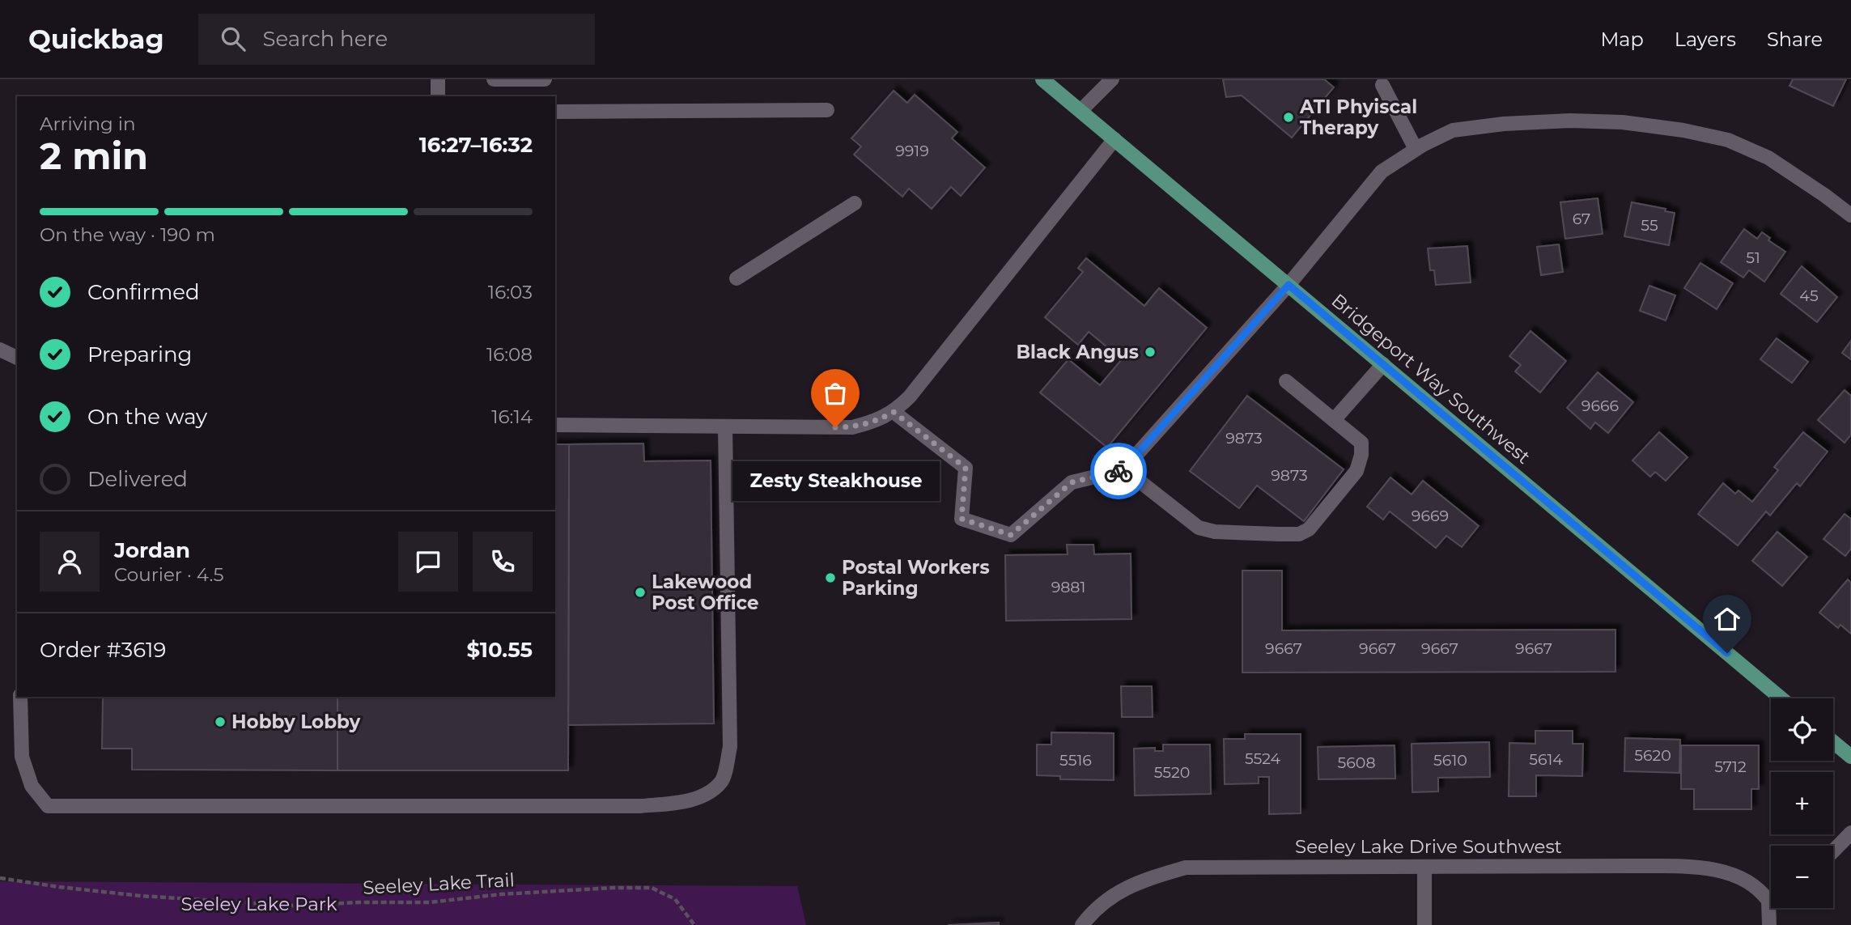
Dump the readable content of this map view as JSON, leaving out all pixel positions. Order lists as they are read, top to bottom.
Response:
{
  "streets": {
    "main road": ["Bridgeport Way Southwest"],
    "street": ["Seeley Lake Drive Southwest"],
    "path": ["Seeley Lake Trail"]
  },
  "parks": ["Seeley Lake Park"],
  "places": [
    "ATI Phyiscal Therapy",
    "Black Angus",
    "Zesty Steakhouse",
    "Postal Workers Parking",
    "Lakewood Post Office",
    "Hobby Lobby"
  ],
  "house_numbers": [
    "9919",
    "67",
    "55",
    "51",
    "45",
    "9666",
    "9873",
    "9873",
    "9669",
    "9881",
    "9667",
    "9667",
    "9667",
    "9667",
    "5620",
    "5524",
    "5614",
    "5516",
    "5610",
    "5608",
    "5712",
    "5520"
  ],
  "page": {
    "header": "Quickbag",
    "search": "Search here",
    "nav": ["Map", "Layers", "Share"],
    "heading": ["2 min", "Arriving in", "16:27–16:32"],
    "panel": [
      "Jordan",
      "Courier · 4.5",
      "Order #3619",
      "$10.55"
    ],
    "bar": "On the way · 190 m",
    "list": [
      ["Confirmed", "16:03"],
      ["Preparing", "16:08"],
      ["On the way", "16:14"],
      "Delivered"
    ],
    "bubble": "Zesty Steakhouse",
    "map_buttons": ["+", "−"]
  }
}
